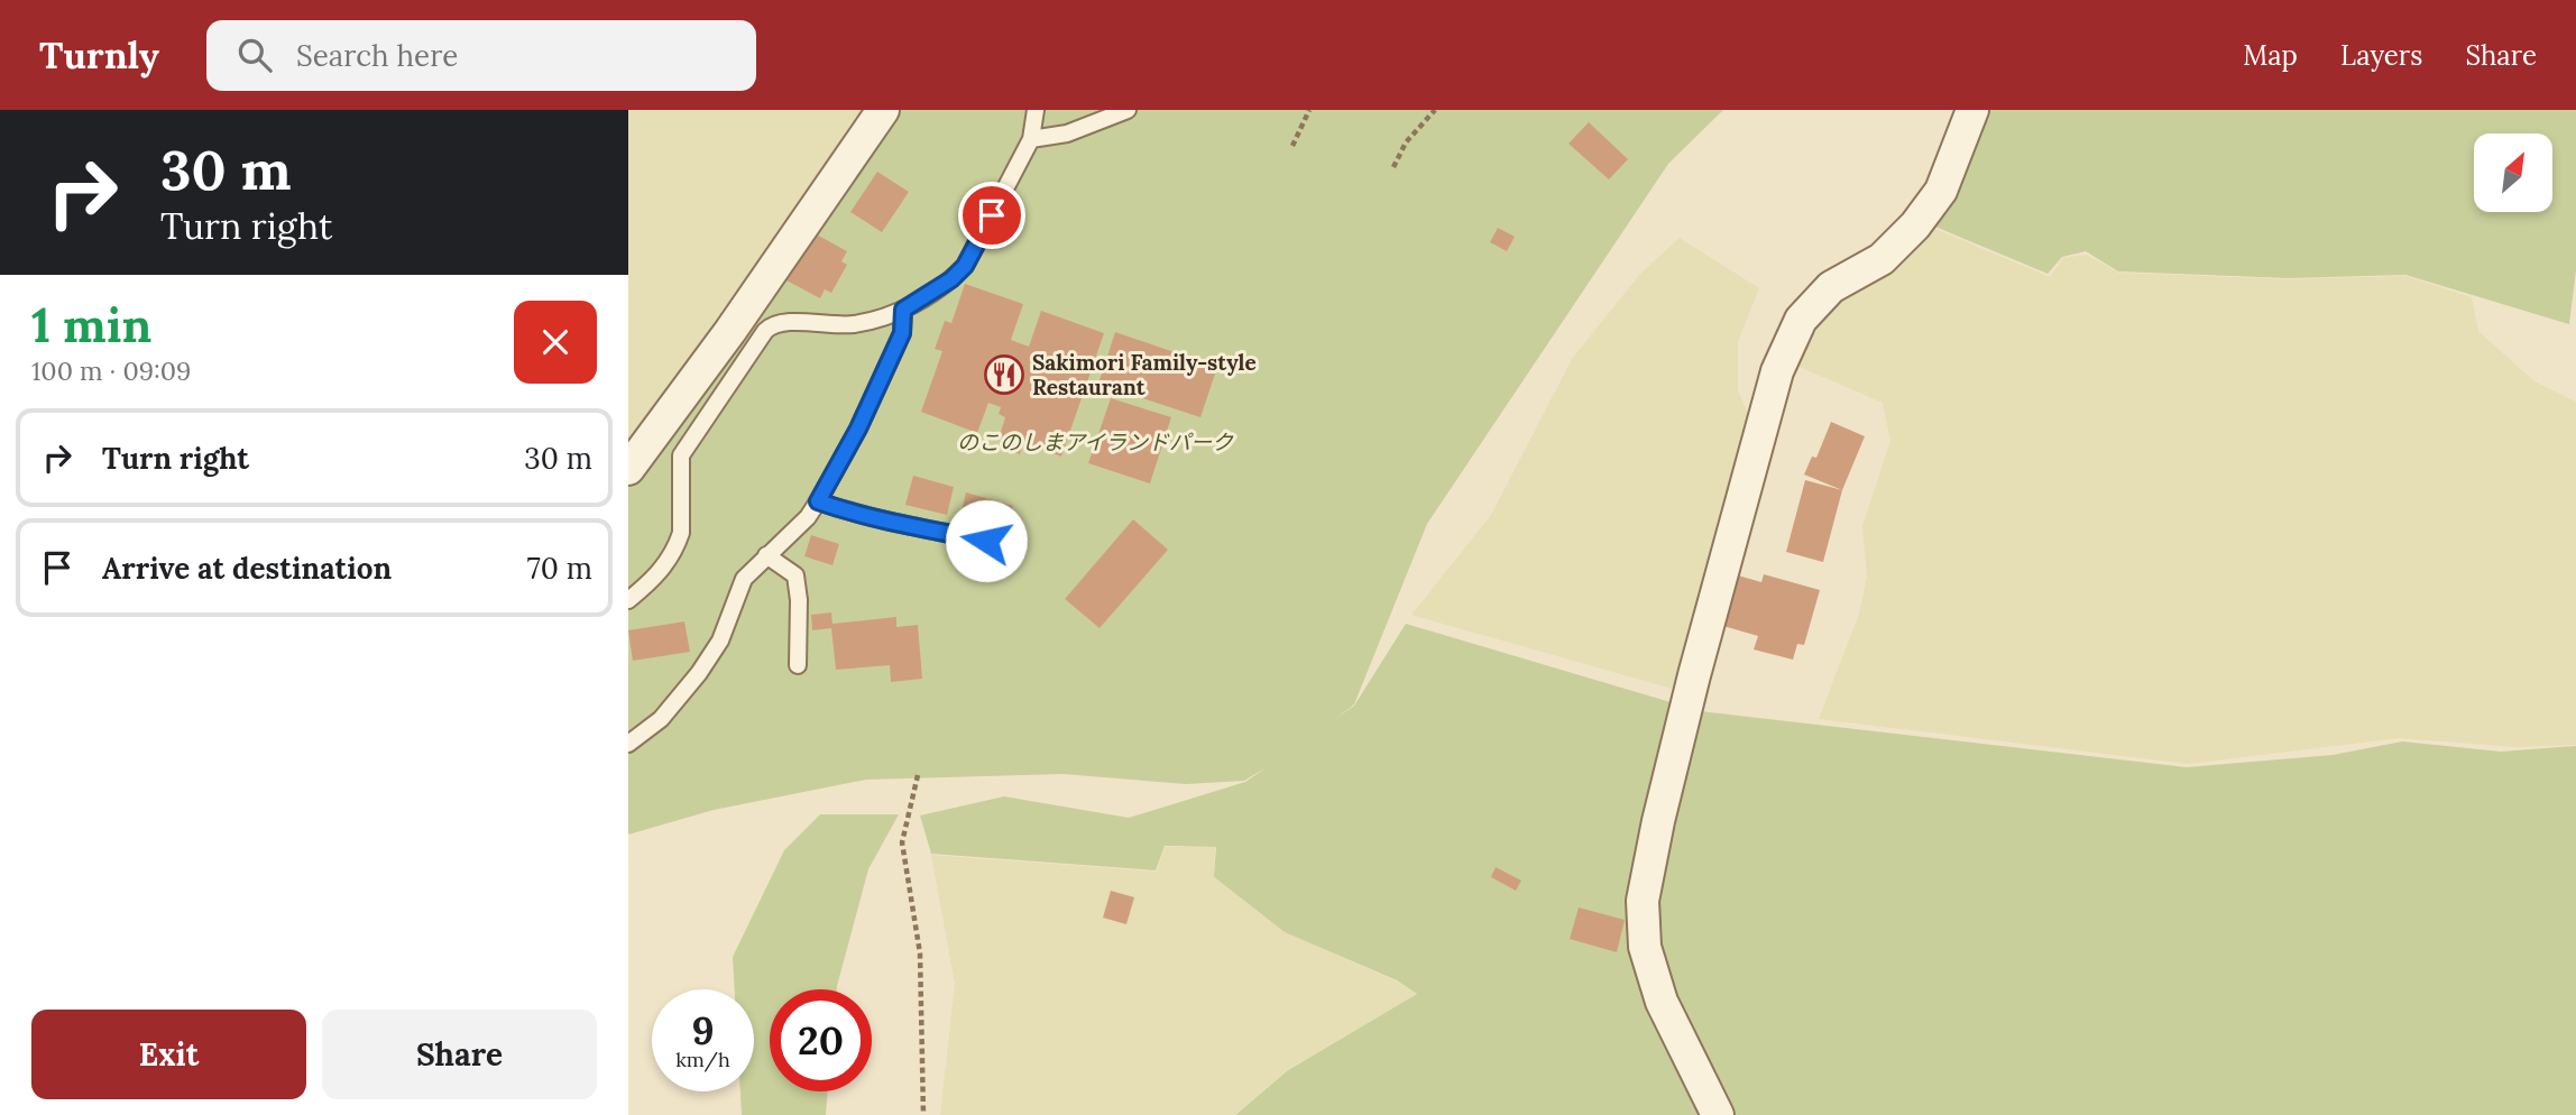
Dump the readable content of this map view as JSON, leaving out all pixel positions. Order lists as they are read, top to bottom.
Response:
{
  "parks": ["のこのしまアイランドパーク"],
  "places": {
    "restaurant": ["Sakimori Family-style Restaurant"]
  },
  "north": "top right",
  "page": {
    "header": "Turnly",
    "search": "Search here",
    "nav": ["Map", "Layers", "Share"],
    "turn": ["30 m", "Turn right"],
    "heading": ["1 min", "100 m · 09:09"],
    "list": [
      {
        "name": "Turn right",
        "value": "30 m"
      },
      {
        "name": "Arrive at destination",
        "value": "70 m"
      }
    ],
    "speed": "9 km/h",
    "limit": "20",
    "buttons": ["Exit", "Share"]
  }
}
